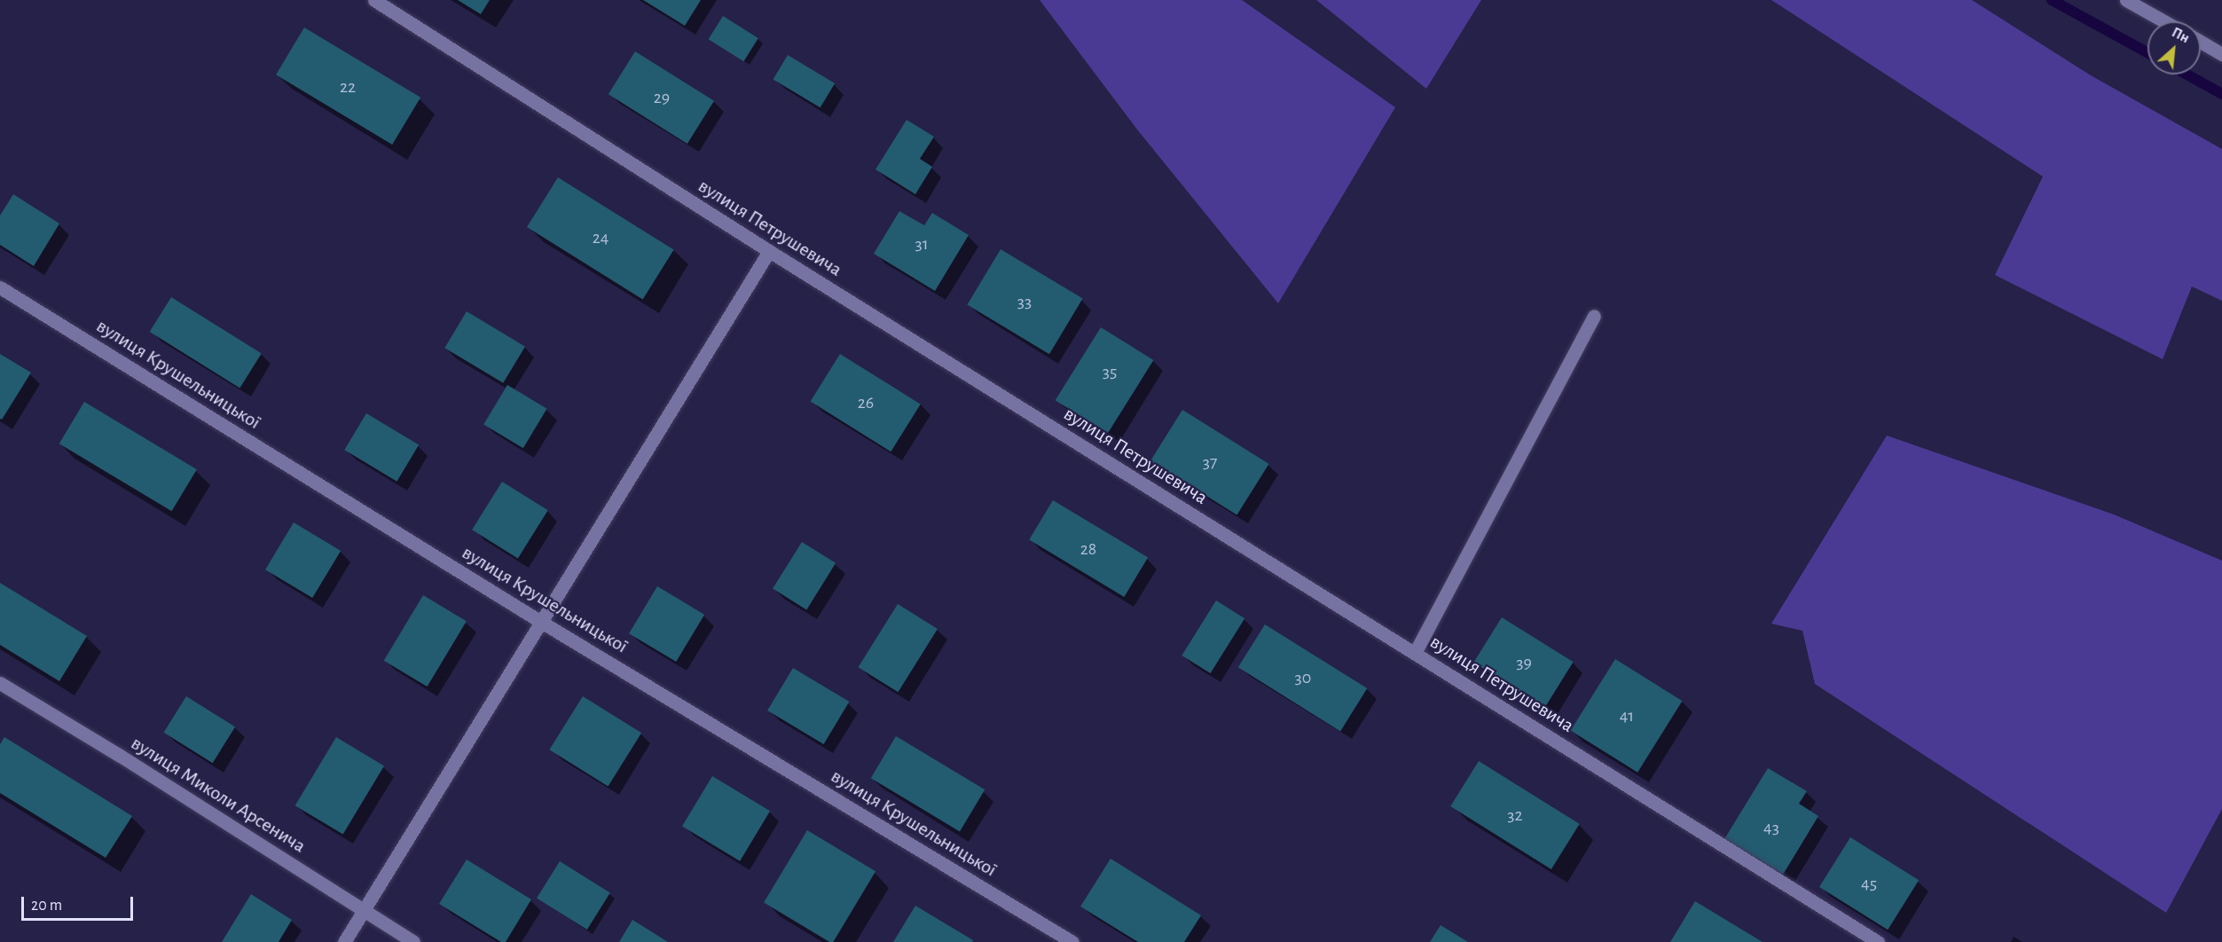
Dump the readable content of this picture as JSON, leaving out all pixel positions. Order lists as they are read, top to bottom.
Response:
{
  "streets": {
    "street": ["вулиця Петрушевича", "вулиця Крушельницької", "вулиця Миколи Арсенича"]
  },
  "house_numbers": [
    "22",
    "29",
    "24",
    "31",
    "33",
    "35",
    "26",
    "37",
    "28",
    "39",
    "30",
    "41",
    "32",
    "43",
    "45"
  ],
  "scale_bar": "20 m",
  "north": "top right"
}
